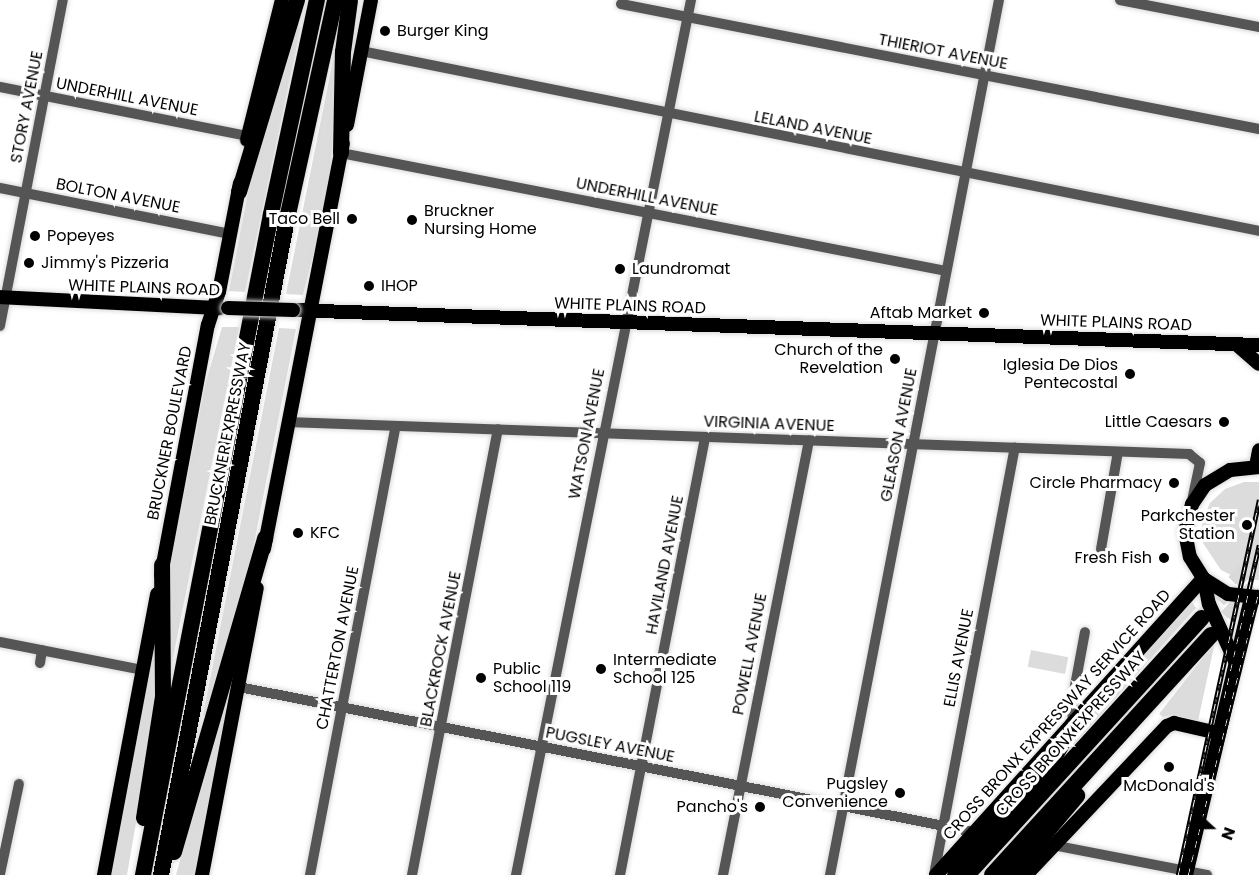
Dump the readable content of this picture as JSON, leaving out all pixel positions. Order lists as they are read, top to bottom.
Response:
{
  "streets": {
    "highway": ["BRUCKNER EXPRESSWAY", "CROSS BRONX EXPRESSWAY"],
    "main road": ["WHITE PLAINS ROAD", "BRUCKNER BOULEVARD", "CROSS BRONX EXPRESSWAY SERVICE ROAD"],
    "street": [
      "THIERIOT AVENUE",
      "UNDERHILL AVENUE",
      "STORY AVENUE",
      "LELAND AVENUE",
      "BOLTON AVENUE",
      "VIRGINIA AVENUE",
      "WATSON AVENUE",
      "GLEASON AVENUE",
      "HAVILAND AVENUE",
      "CHATTERTON AVENUE",
      "BLACKROCK AVENUE",
      "POWELL AVENUE",
      "ELLIS AVENUE",
      "PUGSLEY AVENUE"
    ]
  },
  "crossings": [
    ["THIERIOT AVENUE", "WATSON AVENUE"],
    ["THIERIOT AVENUE", "GLEASON AVENUE"],
    ["UNDERHILL AVENUE", "STORY AVENUE"],
    ["UNDERHILL AVENUE", "BRUCKNER BOULEVARD"],
    ["UNDERHILL AVENUE", "WATSON AVENUE"],
    ["UNDERHILL AVENUE", "GLEASON AVENUE"],
    ["STORY AVENUE", "BOLTON AVENUE"],
    ["STORY AVENUE", "WHITE PLAINS ROAD"],
    ["LELAND AVENUE", "WATSON AVENUE"],
    ["LELAND AVENUE", "GLEASON AVENUE"],
    ["BOLTON AVENUE", "BRUCKNER BOULEVARD"],
    ["WHITE PLAINS ROAD", "BRUCKNER BOULEVARD"],
    ["WHITE PLAINS ROAD", "WATSON AVENUE"],
    ["WHITE PLAINS ROAD", "GLEASON AVENUE"],
    ["VIRGINIA AVENUE", "WATSON AVENUE"],
    ["VIRGINIA AVENUE", "GLEASON AVENUE"],
    ["VIRGINIA AVENUE", "HAVILAND AVENUE"],
    ["VIRGINIA AVENUE", "CHATTERTON AVENUE"],
    ["VIRGINIA AVENUE", "BLACKROCK AVENUE"],
    ["VIRGINIA AVENUE", "POWELL AVENUE"],
    ["VIRGINIA AVENUE", "ELLIS AVENUE"],
    ["WATSON AVENUE", "PUGSLEY AVENUE"],
    ["GLEASON AVENUE", "PUGSLEY AVENUE"],
    ["HAVILAND AVENUE", "PUGSLEY AVENUE"],
    ["CHATTERTON AVENUE", "PUGSLEY AVENUE"],
    ["BLACKROCK AVENUE", "PUGSLEY AVENUE"],
    ["POWELL AVENUE", "PUGSLEY AVENUE"],
    ["ELLIS AVENUE", "CROSS BRONX EXPRESSWAY SERVICE ROAD"],
    ["ELLIS AVENUE", "PUGSLEY AVENUE"],
    ["CROSS BRONX EXPRESSWAY SERVICE ROAD", "PUGSLEY AVENUE"]
  ],
  "places": [
    "Burger King",
    "Taco Bell",
    "Bruckner Nursing Home",
    "Popeyes",
    "Jimmy's Pizzeria",
    "Laundromat",
    "IHOP",
    "Aftab Market",
    "Church of the Revelation",
    "Iglesia De Dios Pentecostal",
    "Little Caesars",
    "Circle Pharmacy",
    "Parkchester Station",
    "KFC",
    "Fresh Fish",
    "Intermediate School 125",
    "Public School 119",
    "McDonald's",
    "Pugsley Convenience",
    "Pancho's"
  ],
  "north": "right"
}
